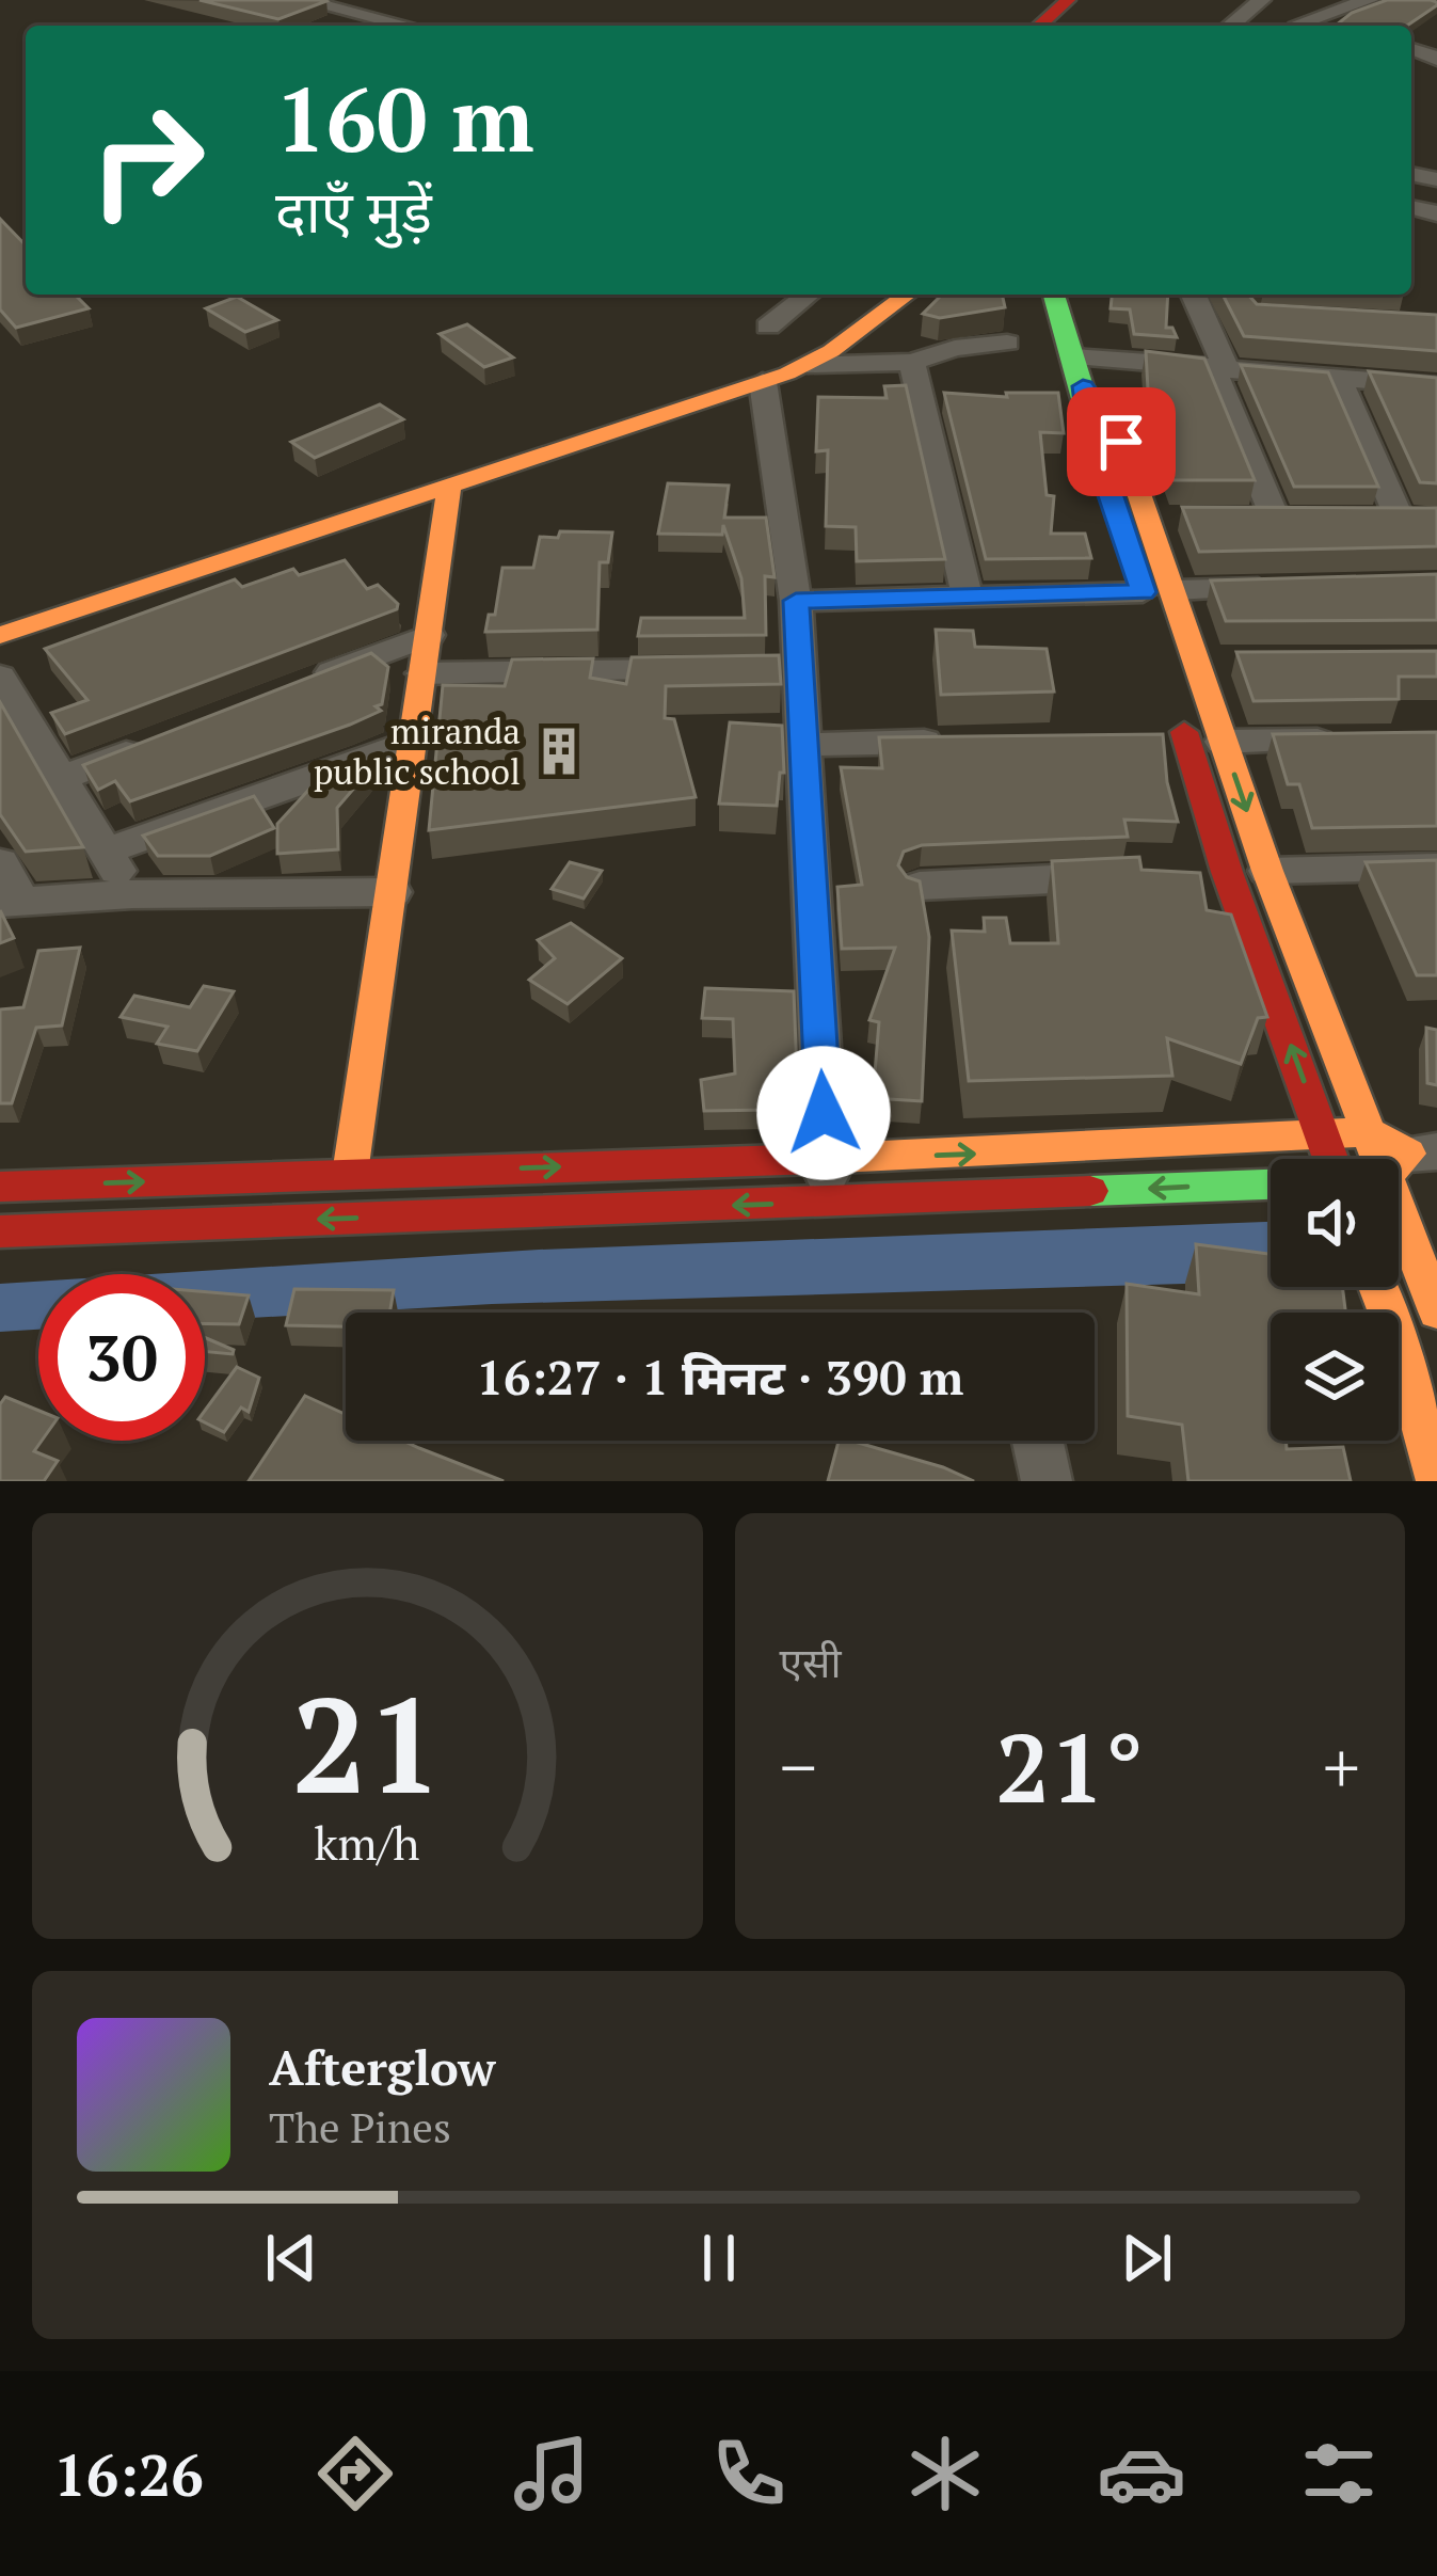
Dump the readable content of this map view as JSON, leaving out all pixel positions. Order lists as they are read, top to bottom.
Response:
{
  "places": {
    "building": ["miranda public school"]
  },
  "page": {
    "turn": ["160 m", "दाएँ मुड़ें"],
    "limit": "30",
    "trip": "16:27 · 1 मिनट · 390 m",
    "tile": "एसी",
    "heat": ["−", "21°", "+"],
    "song": ["Afterglow", "The Pines"],
    "tabs": "16:26",
    "gauge": ["21", "km/h"]
  }
}
